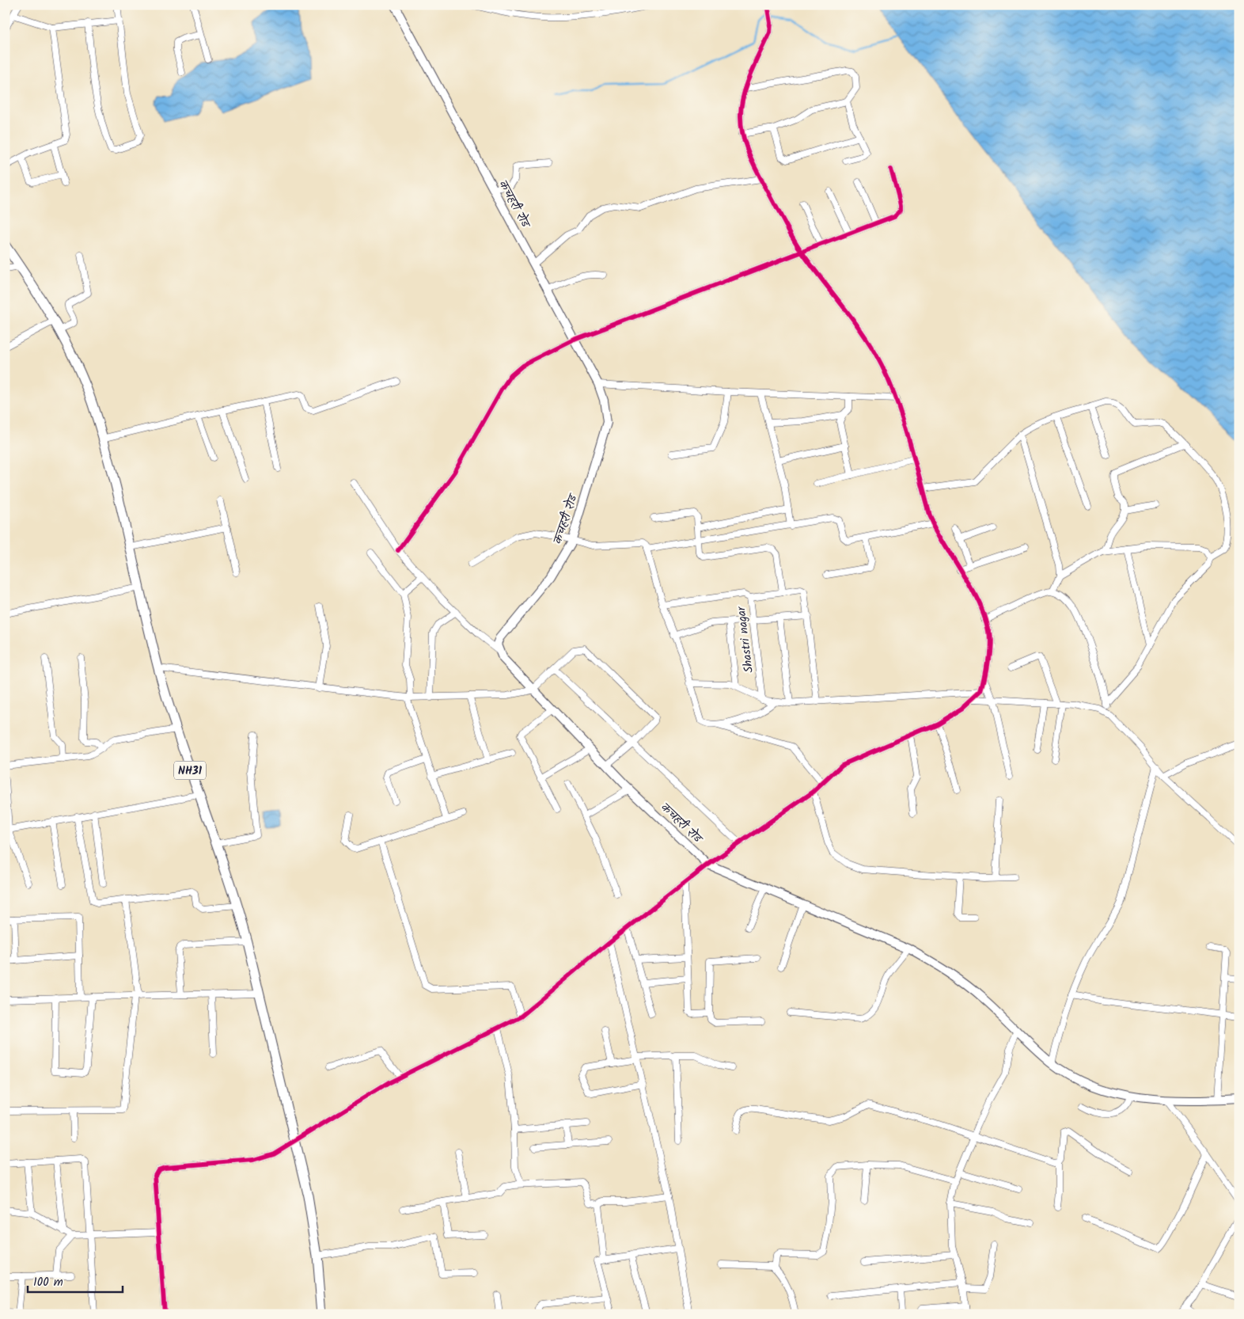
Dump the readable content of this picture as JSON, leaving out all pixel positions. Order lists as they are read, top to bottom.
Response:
{
  "streets": {
    "highway": ["NH31"],
    "main road": ["कचहरी रोड"],
    "street": ["Shastri nagar"]
  },
  "scale_bar": "100 m"
}
